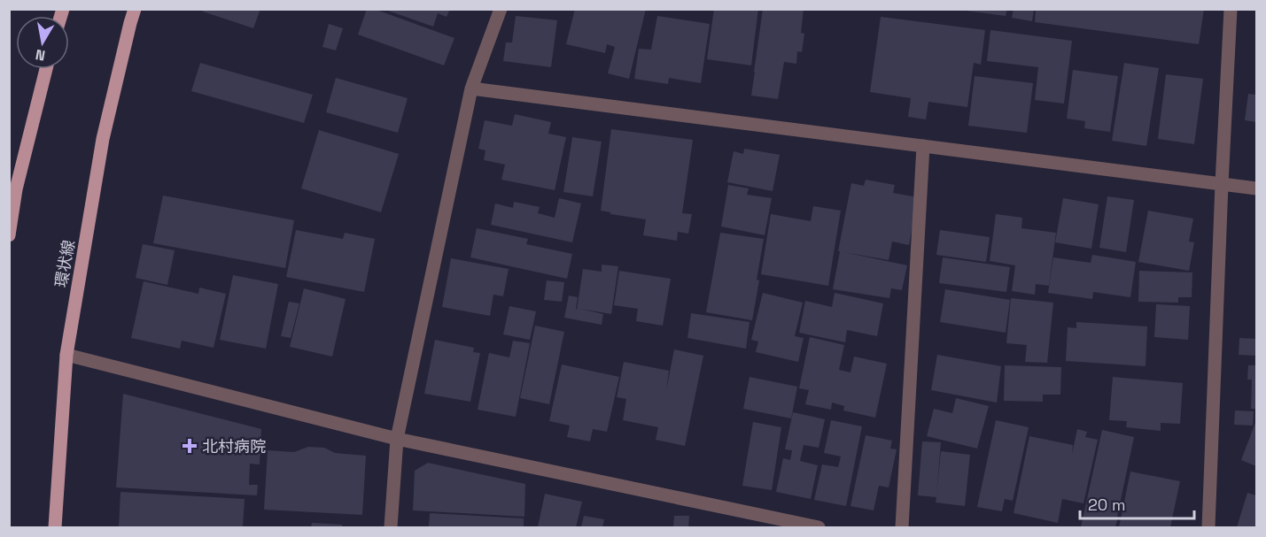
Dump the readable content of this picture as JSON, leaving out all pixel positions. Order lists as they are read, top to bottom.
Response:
{
  "streets": {
    "main road": ["環状線"]
  },
  "places": {
    "health": ["北村病院"]
  },
  "scale_bar": "20 m",
  "north": "bottom"
}
